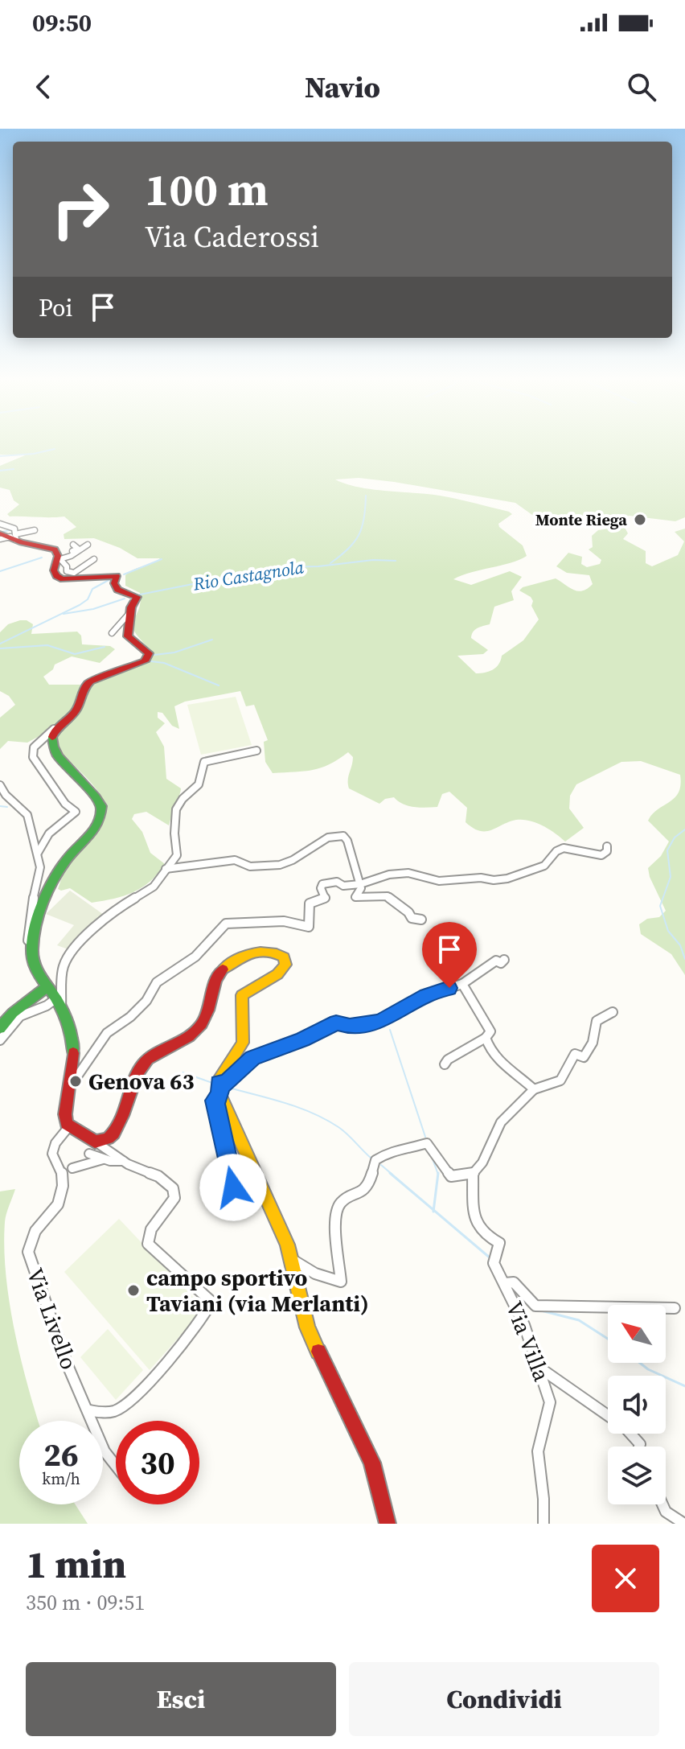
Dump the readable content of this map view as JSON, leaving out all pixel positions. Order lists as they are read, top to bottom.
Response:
{
  "streets": {
    "street": ["Via Livello", "Via Villa"]
  },
  "water": ["Rio Castagnola"],
  "places": ["Monte Riega", "Genova 63", "campo sportivo Taviani (via Merlanti)"],
  "north": "top left",
  "page": {
    "status": "09:50",
    "header": "Navio",
    "turn": ["100 m", "Via Caderossi"],
    "then": "Poi",
    "speed": "26 km/h",
    "limit": "30",
    "heading": ["1 min", "350 m · 09:51"],
    "buttons": ["Esci", "Condividi"]
  }
}
